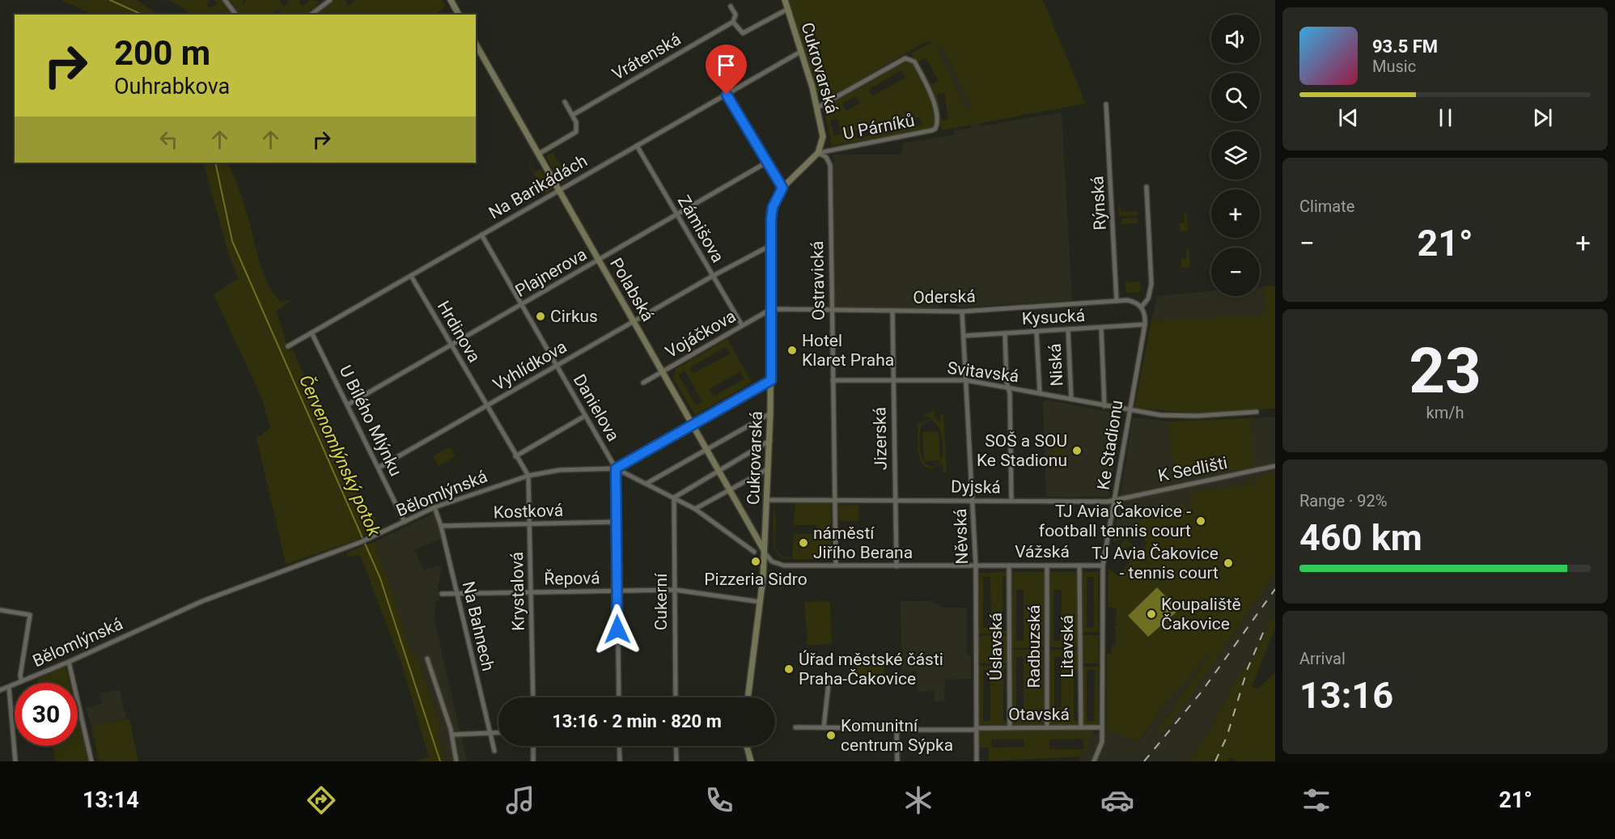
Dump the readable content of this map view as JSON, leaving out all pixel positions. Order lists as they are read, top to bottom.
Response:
{
  "streets": {
    "street": [
      "Vrátenská",
      "Cukrovarská",
      "U Párníků",
      "Na Barikádách",
      "Rýnská",
      "Zámišova",
      "Plajnerova",
      "Ostravická",
      "Polabská",
      "Oderská",
      "Kysucká",
      "Hrdinova",
      "Vojáčkova",
      "Niská",
      "Vyhlídkova",
      "Svitavská",
      "Danielova",
      "U Bílého Mlýnku",
      "Jizerská",
      "Ke Stadionu",
      "K Sedlišti",
      "Dyjská",
      "Bělomlýnská",
      "Kostková",
      "Něvská",
      "Vážská",
      "Řepová",
      "Krystalová",
      "Cukerní",
      "Na Bahnech",
      "Úslavská",
      "Radbuzská",
      "Litavská",
      "Otavská"
    ]
  },
  "crossings": [
    ["Cukrovarská", "U Párníků"],
    ["Cukrovarská", "Na Barikádách"],
    ["Cukrovarská", "Ostravická"],
    ["Cukrovarská", "Polabská"],
    ["Cukrovarská", "Oderská"],
    ["Cukrovarská", "Vojáčkova"],
    ["Cukrovarská", "Vyhlídkova"],
    ["Cukrovarská", "Řepová"],
    ["U Párníků", "Ostravická"],
    ["Na Barikádách", "Zámišova"],
    ["Na Barikádách", "Polabská"],
    ["Na Barikádách", "Hrdinova"],
    ["Na Barikádách", "Danielova"],
    ["Na Barikádách", "U Bílého Mlýnku"],
    ["Rýnská", "Oderská"],
    ["Zámišova", "Plajnerova"],
    ["Zámišova", "Vojáčkova"],
    ["Zámišova", "Vyhlídkova"],
    ["Plajnerova", "Polabská"],
    ["Plajnerova", "Hrdinova"],
    ["Plajnerova", "Danielova"],
    ["Plajnerova", "U Bílého Mlýnku"],
    ["Ostravická", "Oderská"],
    ["Ostravická", "Svitavská"],
    ["Ostravická", "Dyjská"],
    ["Polabská", "Vojáčkova"],
    ["Polabská", "Vyhlídkova"],
    ["Oderská", "Vojáčkova"],
    ["Oderská", "Jizerská"],
    ["Oderská", "Něvská"],
    ["Kysucká", "Niská"],
    ["Kysucká", "Ke Stadionu"],
    ["Kysucká", "Něvská"],
    ["Hrdinova", "Vyhlídkova"],
    ["Hrdinova", "Bělomlýnská"],
    ["Hrdinova", "Krystalová"],
    ["Niská", "Svitavská"],
    ["Vyhlídkova", "Danielova"],
    ["Vyhlídkova", "U Bílého Mlýnku"],
    ["Svitavská", "Jizerská"],
    ["Svitavská", "Ke Stadionu"],
    ["Svitavská", "Něvská"],
    ["Danielova", "Bělomlýnská"],
    ["U Bílého Mlýnku", "Bělomlýnská"],
    ["Jizerská", "Dyjská"],
    ["Jizerská", "Vážská"],
    ["Ke Stadionu", "K Sedlišti"],
    ["Ke Stadionu", "Dyjská"],
    ["Ke Stadionu", "Vážská"],
    ["Ke Stadionu", "Otavská"],
    ["K Sedlišti", "Dyjská"],
    ["Dyjská", "Něvská"],
    ["Bělomlýnská", "Krystalová"],
    ["Bělomlýnská", "Cukerní"],
    ["Bělomlýnská", "Na Bahnech"],
    ["Kostková", "Krystalová"],
    ["Kostková", "Na Bahnech"],
    ["Něvská", "Vážská"],
    ["Něvská", "Otavská"],
    ["Vážská", "Úslavská"],
    ["Vážská", "Radbuzská"],
    ["Vážská", "Litavská"],
    ["Řepová", "Krystalová"],
    ["Řepová", "Cukerní"],
    ["Řepová", "Na Bahnech"],
    ["Úslavská", "Otavská"],
    ["Radbuzská", "Otavská"],
    ["Litavská", "Otavská"]
  ],
  "water": ["Červenomlýnský potok"],
  "places": [
    "Cirkus",
    "Hotel Klaret Praha",
    "SOŠ a SOU Ke Stadionu",
    "TJ Avia Čakovice - football tennis court",
    "náměstí Jiřího Berana",
    "Pizzeria Sidro",
    "TJ Avia Čakovice - tennis court",
    "Koupaliště Čakovice",
    "Úřad městské části Praha-Čakovice",
    "Komunitní centrum Sýpka"
  ],
  "page": {
    "map_buttons": ["+", "−"],
    "turn": ["200 m", "Ouhrabkova"],
    "song": ["93.5 FM", "Music"],
    "tile": [
      "Climate",
      ["23", "km/h"],
      ["Range · 92%", "460 km"],
      ["Arrival", "13:16"]
    ],
    "heat": ["−", "21°", "+"],
    "limit": "30",
    "trip": "13:16 · 2 min · 820 m",
    "tabs": ["13:14", "21°"]
  }
}
